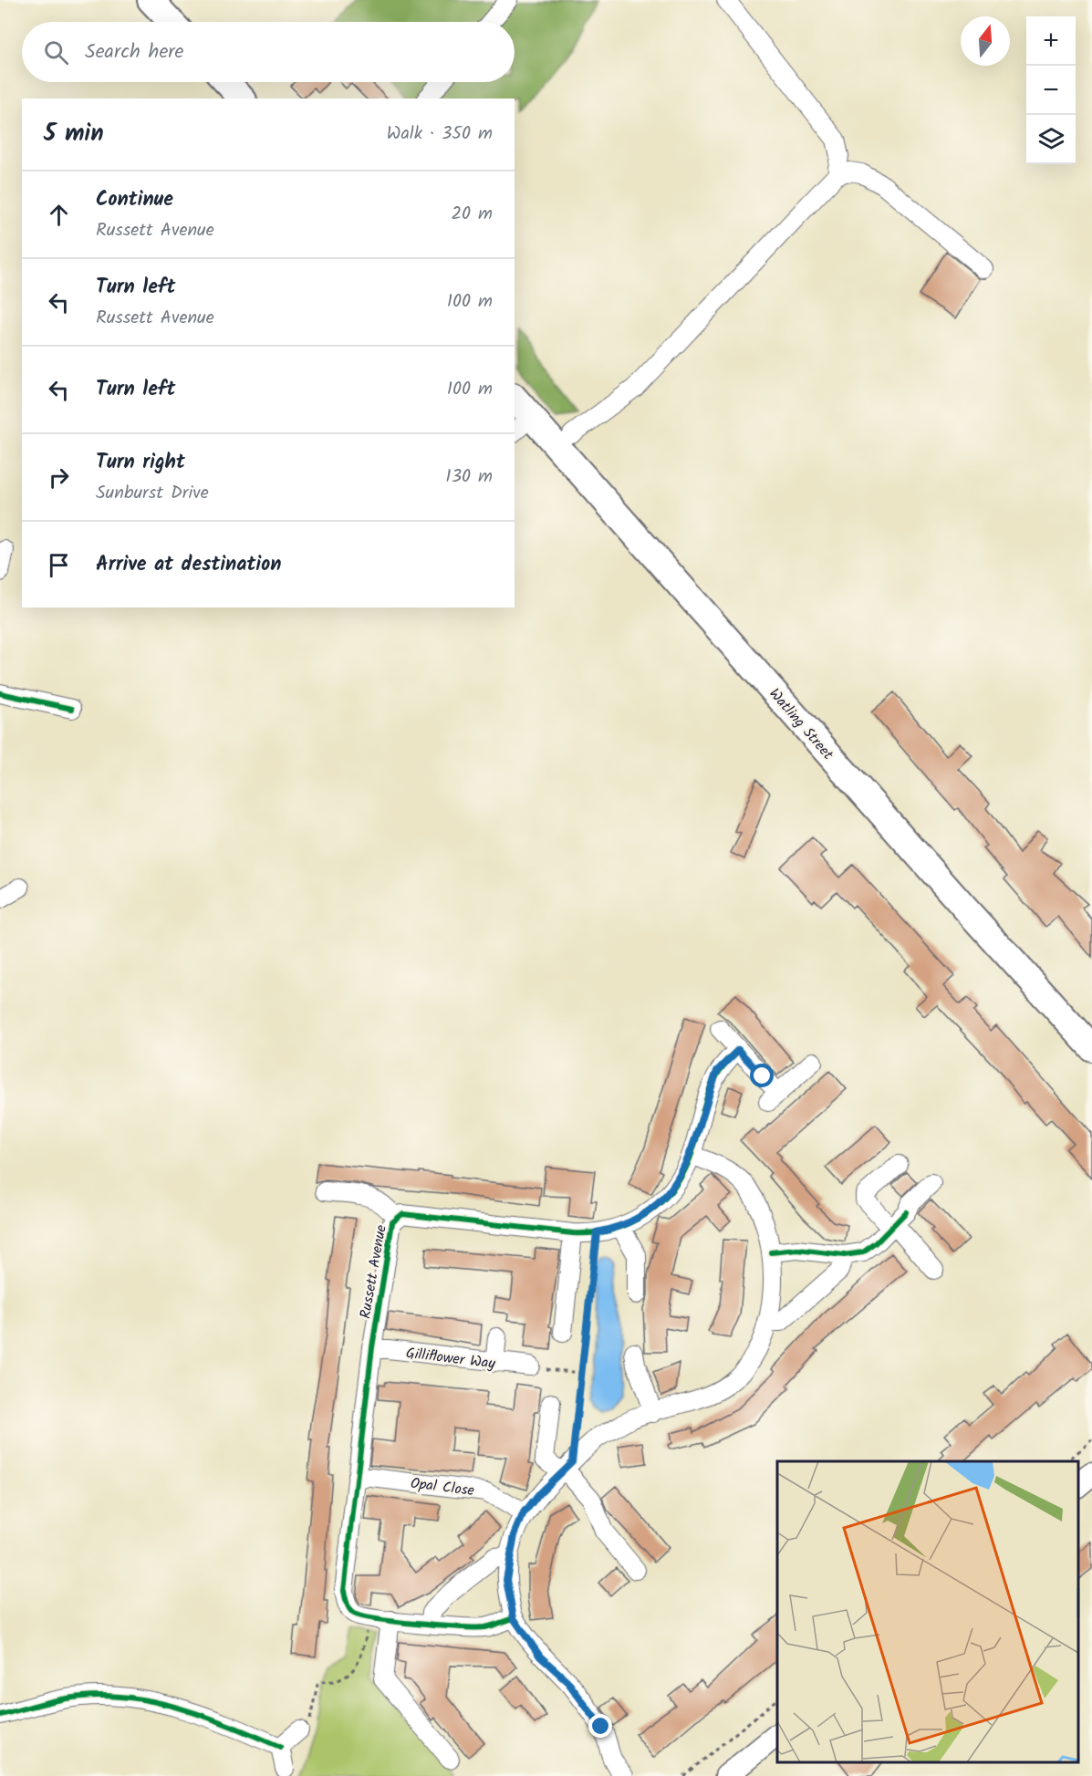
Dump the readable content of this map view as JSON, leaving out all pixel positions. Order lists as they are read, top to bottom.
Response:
{
  "streets": {
    "highway": ["Watling Street"],
    "street": ["Russett Avenue", "Gilliflower Way", "Opal Close"]
  },
  "crossings": [
    ["Russett Avenue", "Gilliflower Way"],
    ["Russett Avenue", "Opal Close"]
  ],
  "north": "top",
  "page": {
    "map_buttons": ["+", "−"],
    "search": "Search here",
    "heading": ["5 min", "Walk · 350 m"],
    "list": [
      ["Continue", "Russett Avenue", "20 m"],
      ["Turn left", "Russett Avenue", "100 m"],
      ["Turn left", "100 m"],
      ["Turn right", "Sunburst Drive", "130 m"],
      "Arrive at destination"
    ]
  }
}
